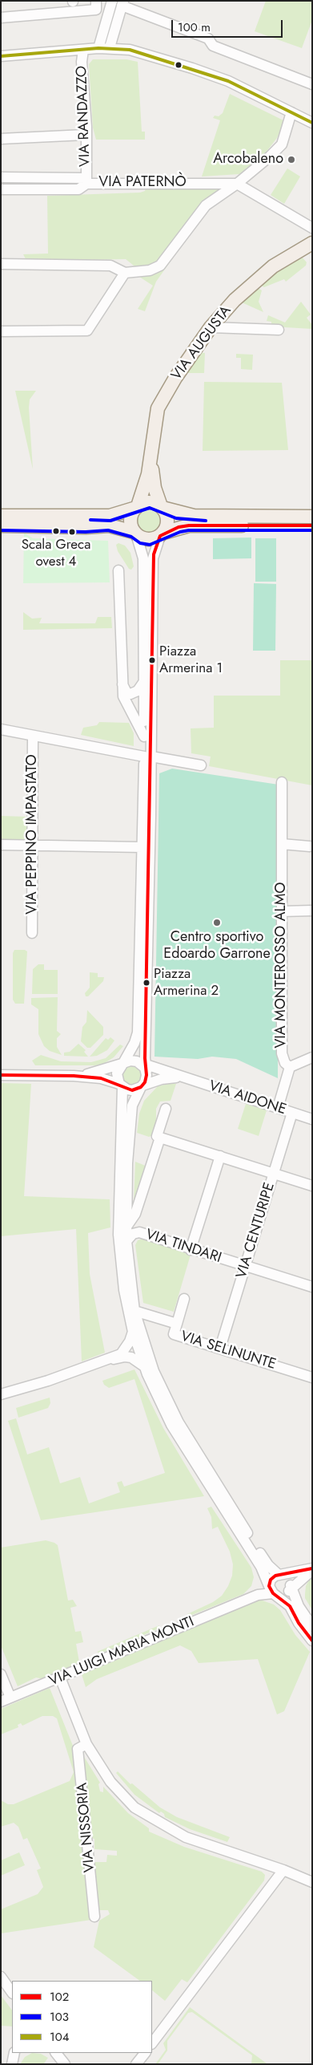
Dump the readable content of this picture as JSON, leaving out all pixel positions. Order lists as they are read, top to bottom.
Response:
{
  "streets": {
    "main road": ["VIA AUGUSTA"],
    "street": [
      "VIA RANDAZZO",
      "VIA PATERNÒ",
      "VIA PEPPINO IMPASTATO",
      "VIA MONTEROSSO ALMO",
      "VIA AIDONE",
      "VIA CENTURIPE",
      "VIA TINDARI",
      "VIA SELINUNTE",
      "VIA LUIGI MARIA MONTI",
      "VIA NISSORIA"
    ]
  },
  "crossings": [
    ["VIA RANDAZZO", "VIA PATERNÒ"],
    ["VIA AIDONE", "VIA CENTURIPE"],
    ["VIA CENTURIPE", "VIA TINDARI"],
    ["VIA CENTURIPE", "VIA SELINUNTE"]
  ],
  "places": [
    "Arcobaleno",
    "Scala Greca ovest 4",
    "Piazza Armerina 1",
    "Centro sportivo Edoardo Garrone",
    "Piazza Armerina 2"
  ],
  "lines": ["transit line 104", "transit line 103", "transit line 102"],
  "legend": ["102", "103", "104"],
  "scale_bar": "100 m"
}
